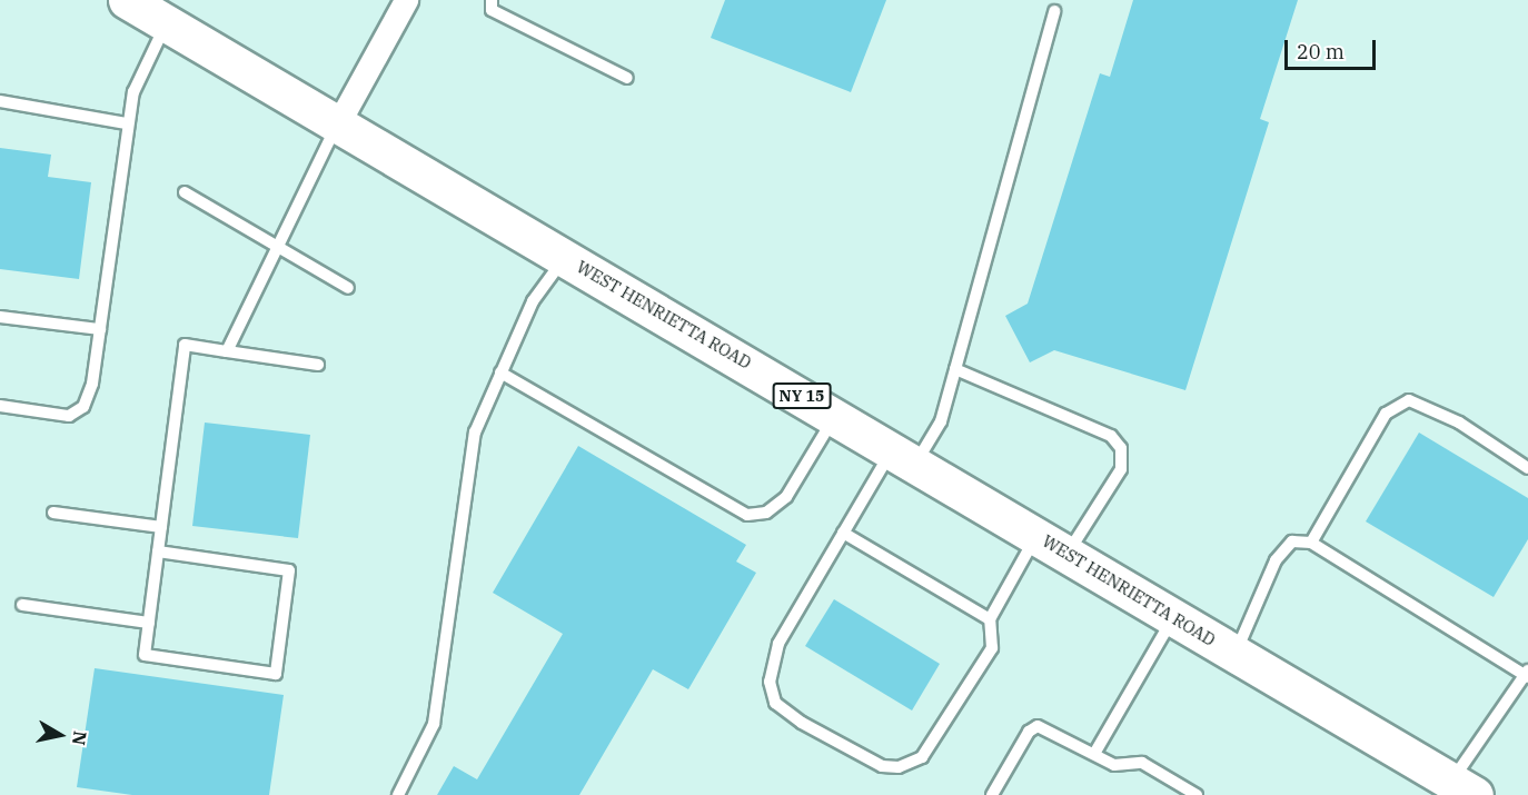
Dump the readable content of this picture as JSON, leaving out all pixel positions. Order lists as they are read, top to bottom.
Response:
{
  "streets": {
    "main road": ["WEST HENRIETTA ROAD", "NY 15"]
  },
  "scale_bar": "20 m",
  "north": "right"
}
